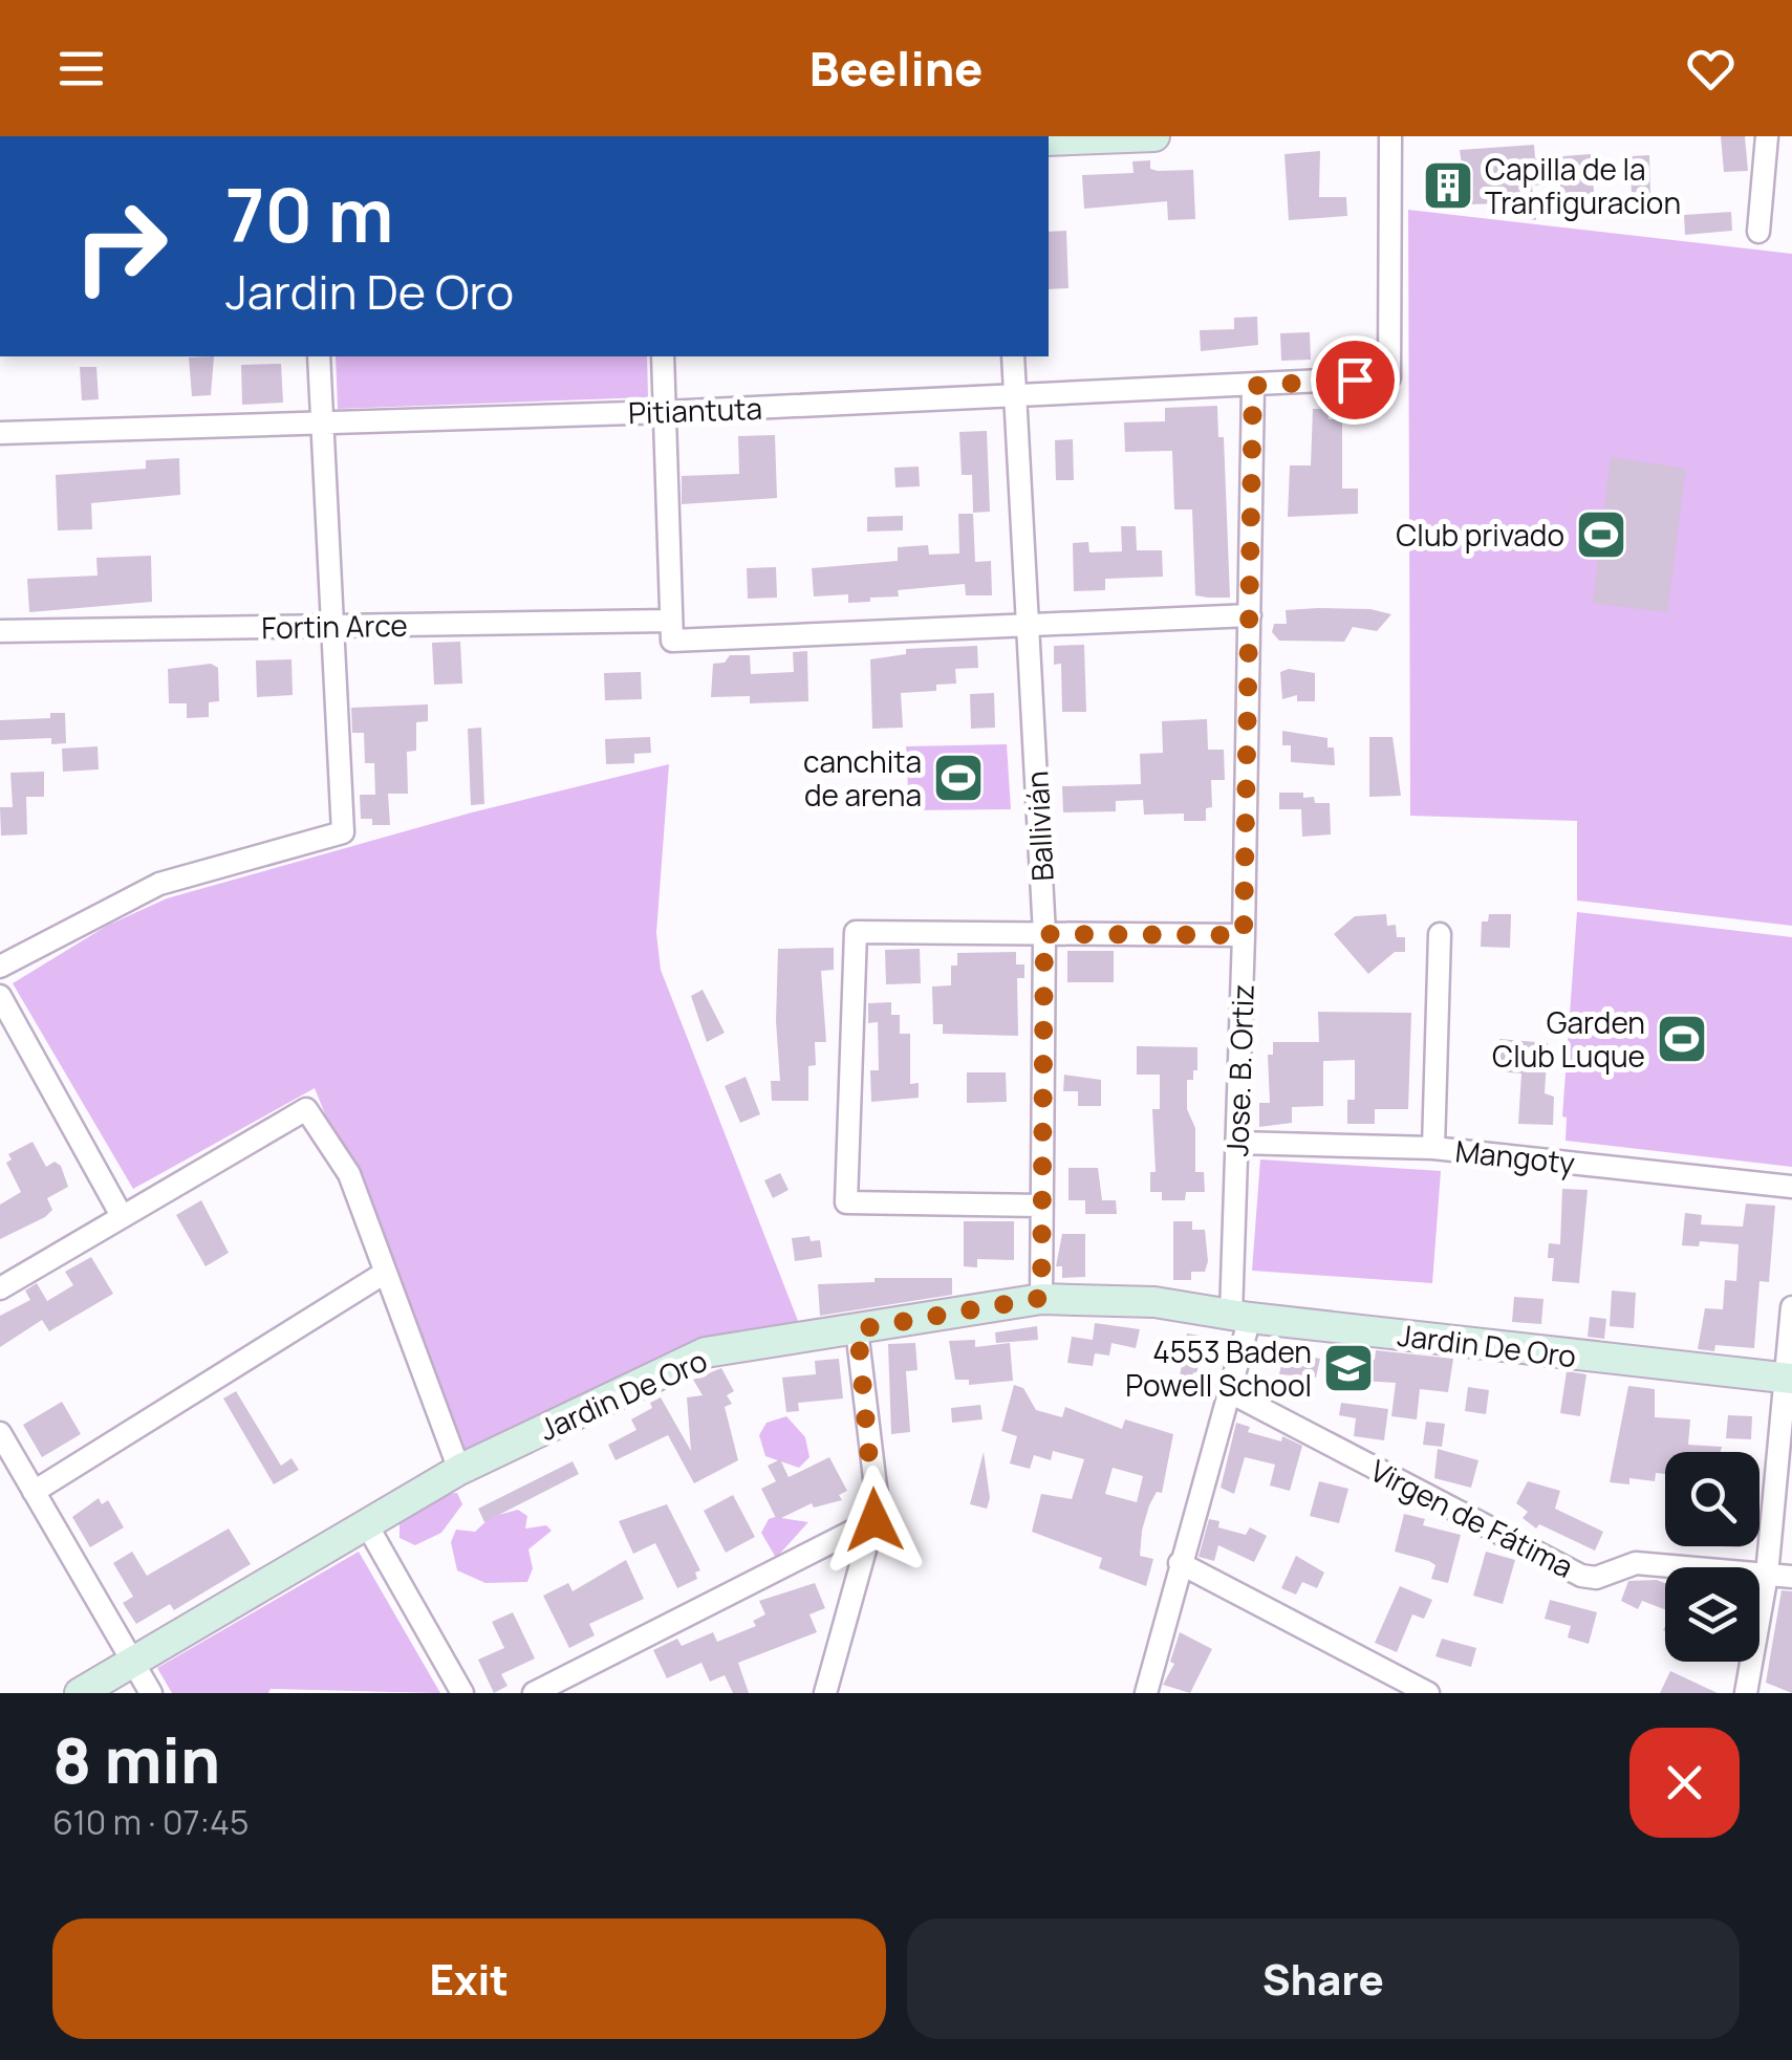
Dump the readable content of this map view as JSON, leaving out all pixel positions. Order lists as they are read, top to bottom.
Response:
{
  "streets": {
    "street": [
      "Pitiantuta",
      "Fortin Arce",
      "Ballivián",
      "Jose. B. Ortiz",
      "Mangoty",
      "Jardin De Oro",
      "Virgen de Fátima"
    ]
  },
  "crossings": [
    ["Pitiantuta", "Ballivián"],
    ["Pitiantuta", "Jose. B. Ortiz"],
    ["Fortin Arce", "Ballivián"],
    ["Fortin Arce", "Jose. B. Ortiz"],
    ["Ballivián", "Jardin De Oro"],
    ["Jose. B. Ortiz", "Mangoty"],
    ["Jose. B. Ortiz", "Jardin De Oro"],
    ["Jose. B. Ortiz", "Virgen de Fátima"]
  ],
  "places": {
    "building": ["Capilla de la Tranfiguracion"],
    "sports": ["Club privado", "canchita de arena", "Garden Club Luque"],
    "school or university": ["4553 Baden Powell School"]
  },
  "page": {
    "header": "Beeline",
    "turn": ["70 m", "Jardin De Oro"],
    "heading": ["8 min", "610 m · 07:45"],
    "buttons": ["Exit", "Share"]
  }
}
